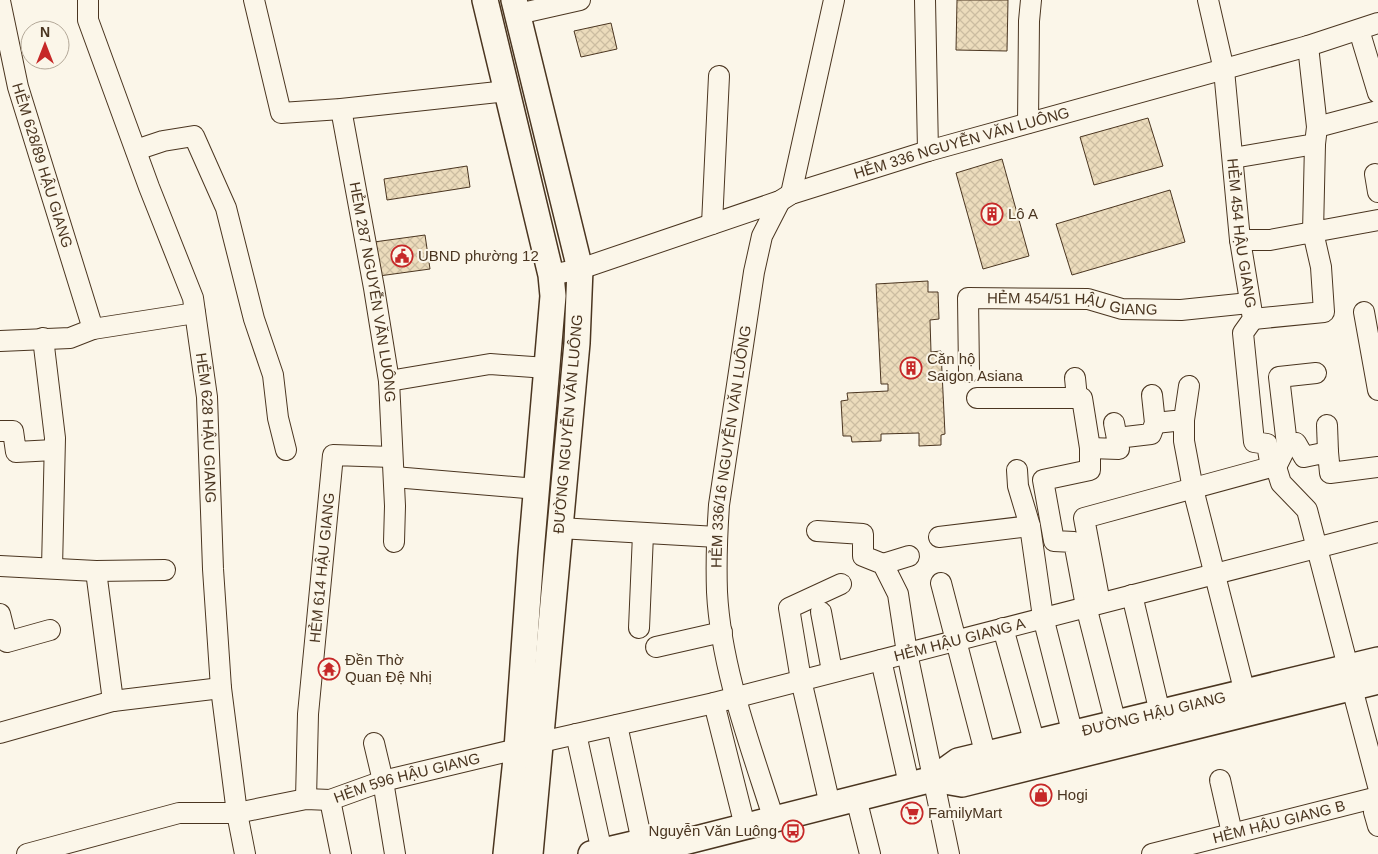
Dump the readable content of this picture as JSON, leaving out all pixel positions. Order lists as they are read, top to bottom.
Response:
{
  "streets": {
    "main road": ["ĐƯỜNG NGUYỄN VĂN LUÔNG", "ĐƯỜNG HẬU GIANG"],
    "street": [
      "HẺM 336 NGUYỄN VĂN LUÔNG",
      "HẺM 628/89 HẬU GIANG",
      "HẺM 454 HẬU GIANG",
      "HẺM 287 NGUYỄN VĂN LUÔNG",
      "HẺM 454/51 HẬU GIANG",
      "HẺM 628 HẬU GIANG",
      "HẺM 336/16 NGUYỄN VĂN LUÔNG",
      "HẺM 614 HẬU GIANG",
      "HẺM HẬU GIANG A",
      "HẺM 596 HẬU GIANG",
      "HẺM HẬU GIANG B"
    ]
  },
  "crossings": [
    ["HẺM 336 NGUYỄN VĂN LUÔNG", "HẺM 454 HẬU GIANG"],
    ["HẺM 336 NGUYỄN VĂN LUÔNG", "ĐƯỜNG NGUYỄN VĂN LUÔNG"],
    ["HẺM 336 NGUYỄN VĂN LUÔNG", "HẺM 336/16 NGUYỄN VĂN LUÔNG"],
    ["HẺM 454 HẬU GIANG", "HẺM 454/51 HẬU GIANG"],
    ["HẺM 454 HẬU GIANG", "HẺM HẬU GIANG A"],
    ["HẺM 454 HẬU GIANG", "ĐƯỜNG HẬU GIANG"],
    ["HẺM 287 NGUYỄN VĂN LUÔNG", "HẺM 614 HẬU GIANG"],
    ["ĐƯỜNG NGUYỄN VĂN LUÔNG", "HẺM HẬU GIANG A"],
    ["ĐƯỜNG NGUYỄN VĂN LUÔNG", "HẺM 596 HẬU GIANG"],
    ["HẺM 628 HẬU GIANG", "HẺM 596 HẬU GIANG"],
    ["HẺM 336/16 NGUYỄN VĂN LUÔNG", "HẺM HẬU GIANG A"],
    ["HẺM 336/16 NGUYỄN VĂN LUÔNG", "ĐƯỜNG HẬU GIANG"],
    ["HẺM 614 HẬU GIANG", "HẺM 596 HẬU GIANG"],
    ["HẺM HẬU GIANG A", "HẺM 596 HẬU GIANG"]
  ],
  "places": {
    "building": ["Lô A", "Căn hộ Saigon Asiana"],
    "public building": ["UBND phường 12"],
    "temple": ["Đền Thờ Quan Đệ Nhị"],
    "shop": ["Hogi"],
    "supermarket": ["FamilyMart"],
    "bus stop": ["Nguyễn Văn Luông"]
  },
  "north": "top"
}
